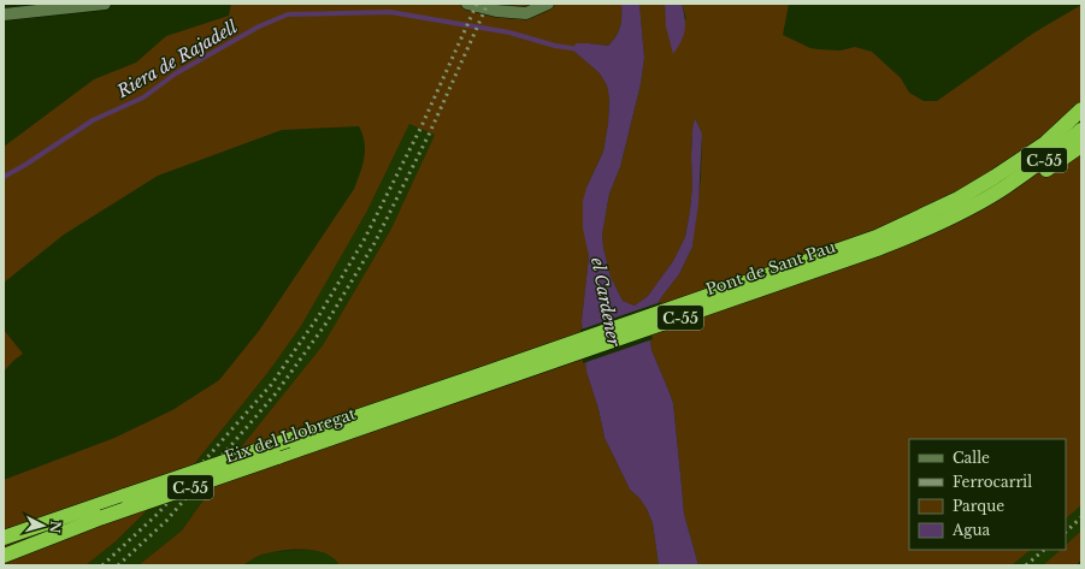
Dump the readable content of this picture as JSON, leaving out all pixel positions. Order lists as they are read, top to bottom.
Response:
{
  "streets": {
    "highway": ["C-55", "Pont de Sant Pau", "Eix del Llobregat"]
  },
  "crossings": [
    ["C-55", "Pont de Sant Pau"],
    ["Pont de Sant Pau", "Eix del Llobregat"]
  ],
  "water": ["Riera de Rajadell", "el Cardener"],
  "legend": [
    "Calle",
    "Ferrocarril",
    "Parque",
    "Agua"
  ],
  "north": "right"
}
